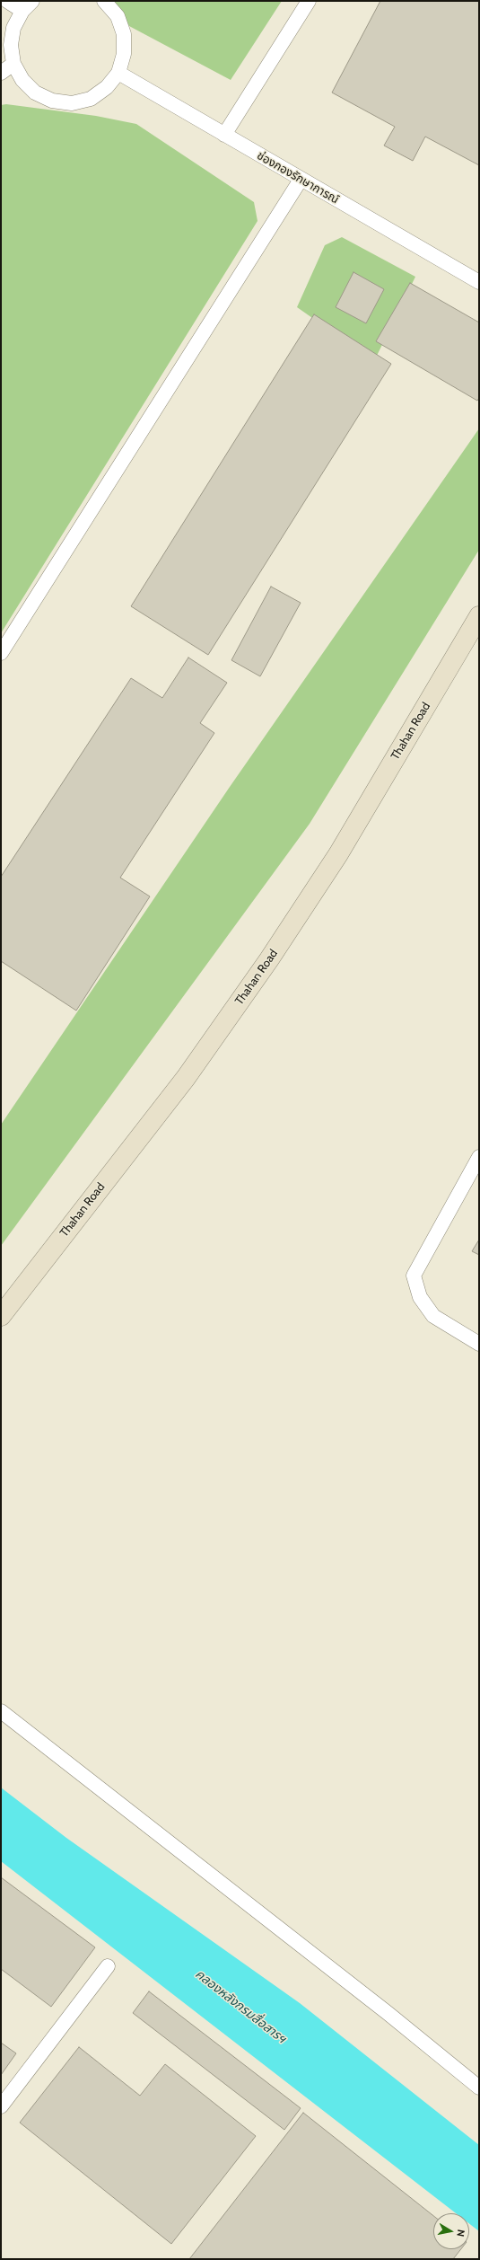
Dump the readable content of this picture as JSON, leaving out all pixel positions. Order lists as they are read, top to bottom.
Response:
{
  "streets": {
    "main road": ["Thahan Road"],
    "lane": ["ช่องกองรักษาการณ์"]
  },
  "water": ["คลองหลังกรมสื่อสารฯ"],
  "north": "right"
}
